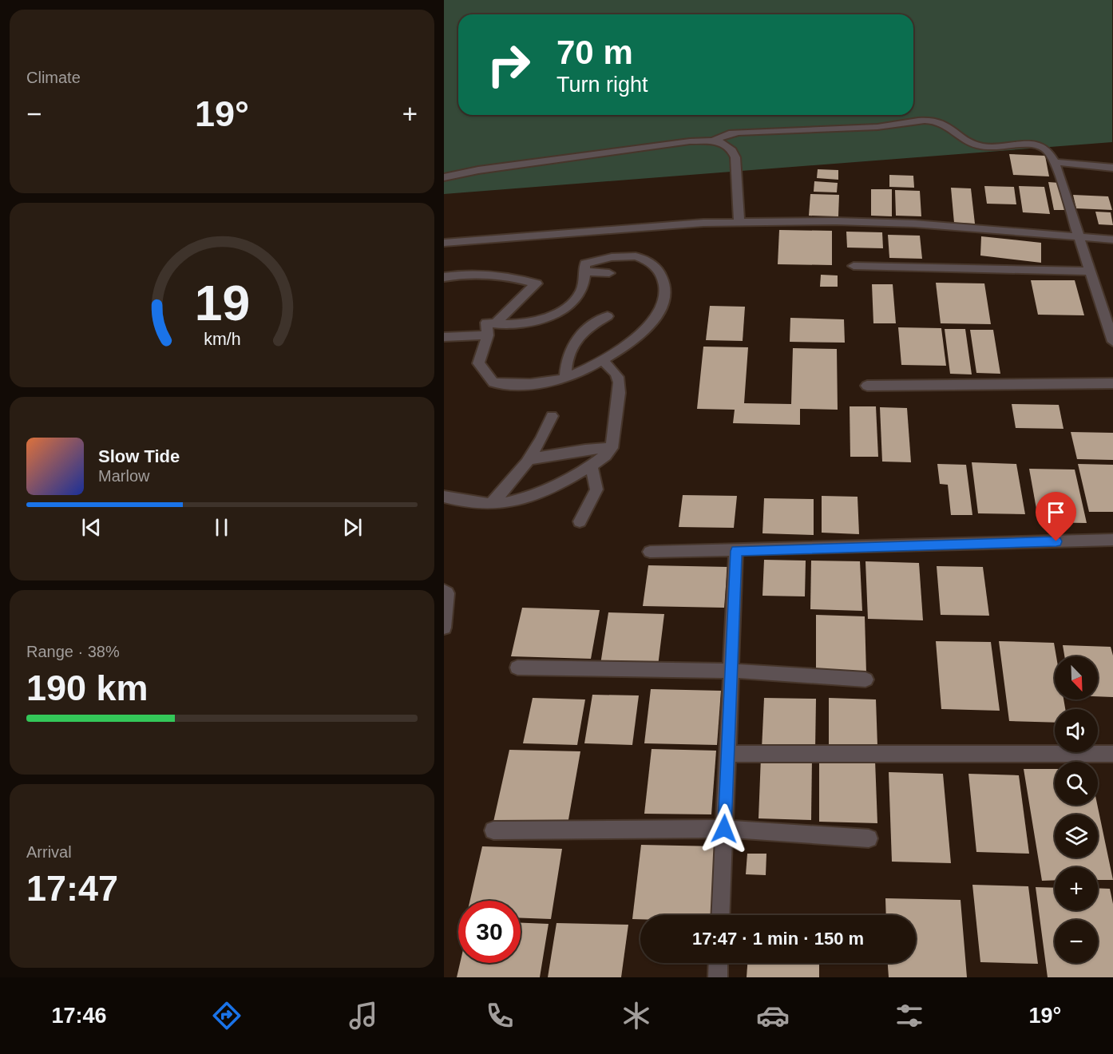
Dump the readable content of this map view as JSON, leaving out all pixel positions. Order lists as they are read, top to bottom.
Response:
{
  "north": "bottom right",
  "page": {
    "tile": [
      "Climate",
      ["Range · 38%", "190 km"],
      ["Arrival", "17:47"]
    ],
    "turn": ["70 m", "Turn right"],
    "heat": ["−", "19°", "+"],
    "song": ["Slow Tide", "Marlow"],
    "map_buttons": ["+", "−"],
    "limit": "30",
    "trip": "17:47 · 1 min · 150 m",
    "tabs": ["17:46", "19°"],
    "gauge": ["19", "km/h"]
  }
}
